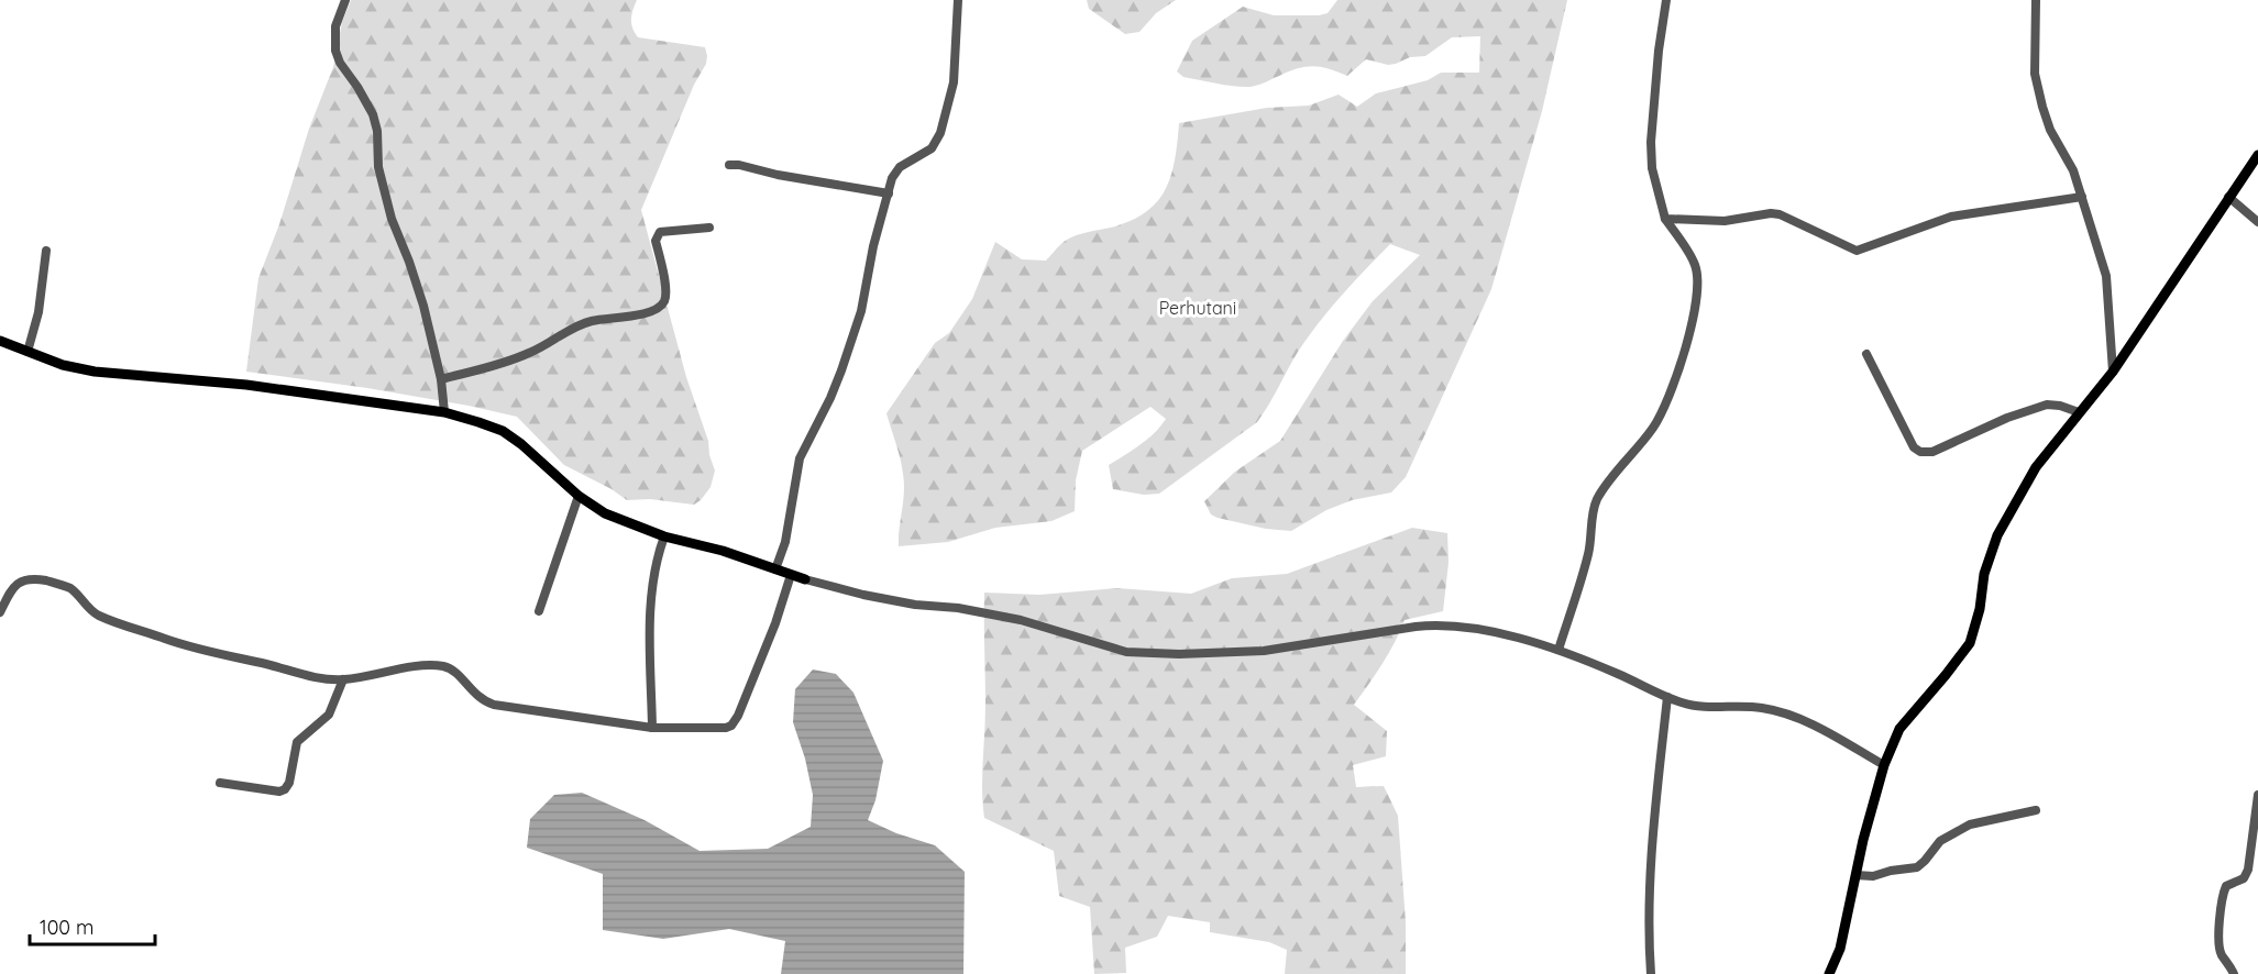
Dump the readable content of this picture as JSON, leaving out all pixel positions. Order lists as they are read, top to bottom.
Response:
{
  "parks": ["Perhutani"],
  "scale_bar": "100 m"
}
